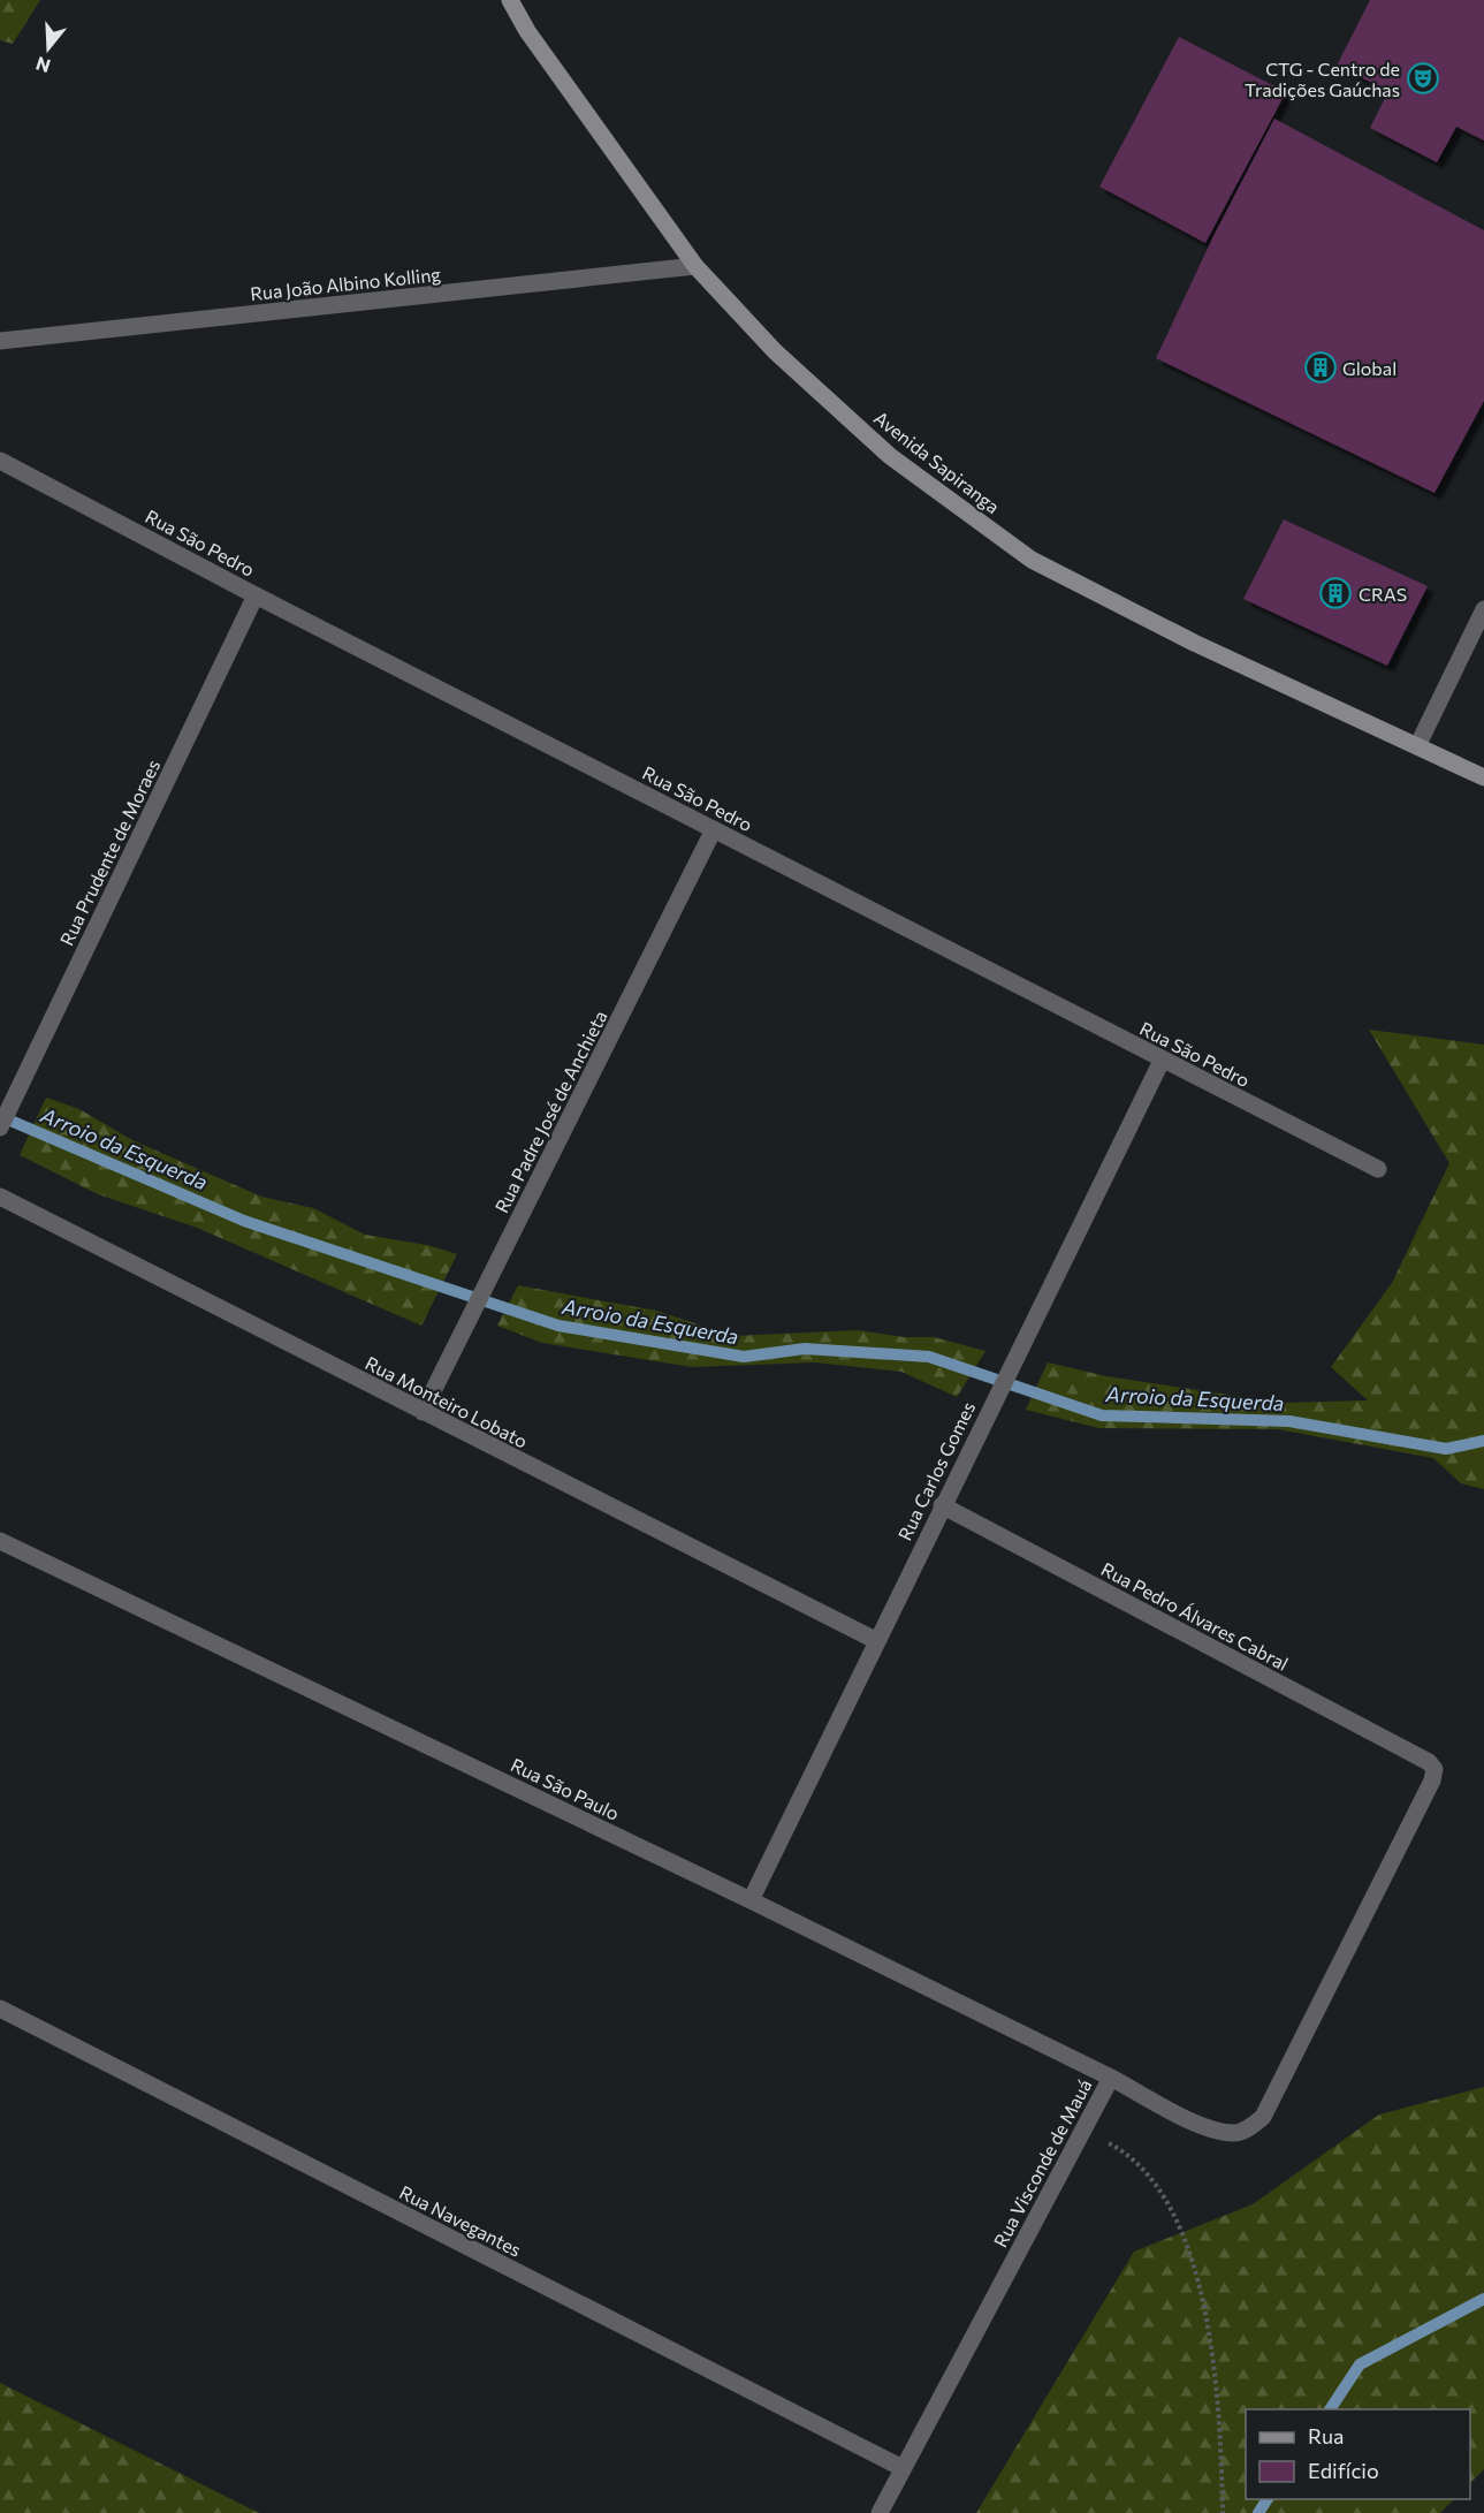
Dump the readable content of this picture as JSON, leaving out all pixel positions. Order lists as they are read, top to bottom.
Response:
{
  "streets": {
    "main road": ["Avenida Sapiranga"],
    "street": [
      "Rua João Albino Kolling",
      "Rua São Pedro",
      "Rua Prudente de Moraes",
      "Rua Padre José de Anchieta",
      "Rua Monteiro Lobato",
      "Rua Carlos Gomes",
      "Rua Pedro Álvares Cabral",
      "Rua São Paulo",
      "Rua Visconde de Mauá",
      "Rua Navegantes"
    ]
  },
  "crossings": [
    ["Rua João Albino Kolling", "Avenida Sapiranga"],
    ["Rua São Pedro", "Rua Prudente de Moraes"],
    ["Rua São Pedro", "Rua Padre José de Anchieta"],
    ["Rua São Pedro", "Rua Carlos Gomes"],
    ["Rua Padre José de Anchieta", "Rua Monteiro Lobato"],
    ["Rua Monteiro Lobato", "Rua Carlos Gomes"],
    ["Rua Carlos Gomes", "Rua Pedro Álvares Cabral"],
    ["Rua Carlos Gomes", "Rua São Paulo"],
    ["Rua Pedro Álvares Cabral", "Rua Visconde de Mauá"],
    ["Rua São Paulo", "Rua Visconde de Mauá"],
    ["Rua Visconde de Mauá", "Rua Navegantes"]
  ],
  "water": ["Arroio da Esquerda"],
  "places": {
    "theatre": ["CTG - Centro de Tradições Gaúchas"],
    "building": ["Global", "CRAS"]
  },
  "legend": ["Rua", "Edifício"],
  "north": "bottom"
}
